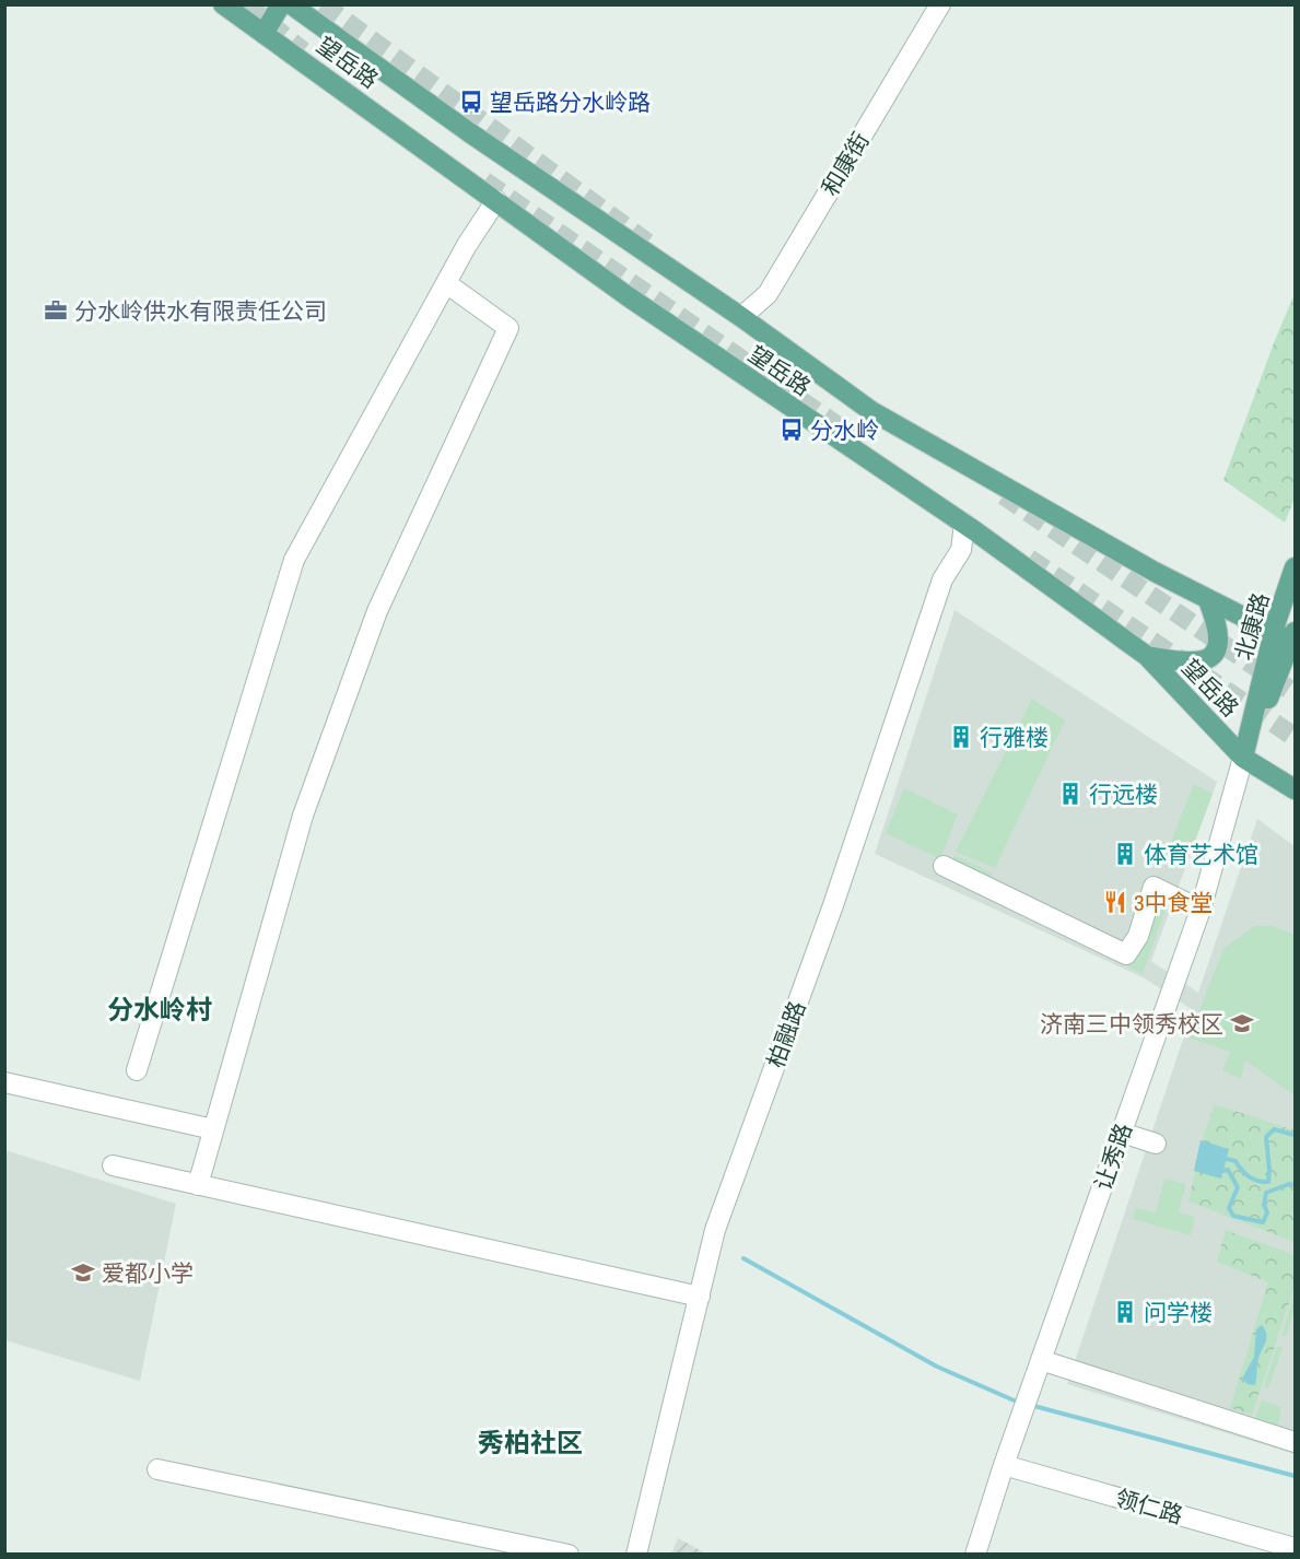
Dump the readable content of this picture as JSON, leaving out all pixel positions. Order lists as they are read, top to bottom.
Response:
{
  "streets": {
    "main road": ["望岳路", "北康路"],
    "street": [
      "和康街",
      "柏融路",
      "让秀路",
      "领仁路"
    ]
  },
  "crossings": [
    ["望岳路", "和康街"],
    ["望岳路", "北康路"],
    ["望岳路", "柏融路"],
    ["望岳路", "让秀路"],
    ["北康路", "让秀路"],
    ["让秀路", "领仁路"]
  ],
  "districts": ["分水岭村", "秀柏社区"],
  "places": {
    "bus stop": ["望岳路分水岭路", "分水岭"],
    "office": ["分水岭供水有限责任公司"],
    "building": [
      "行雅楼",
      "行远楼",
      "体育艺术馆",
      "问学楼"
    ],
    "restaurant": ["3中食堂"],
    "school or university": ["济南三中领秀校区", "爱都小学"]
  }
}
